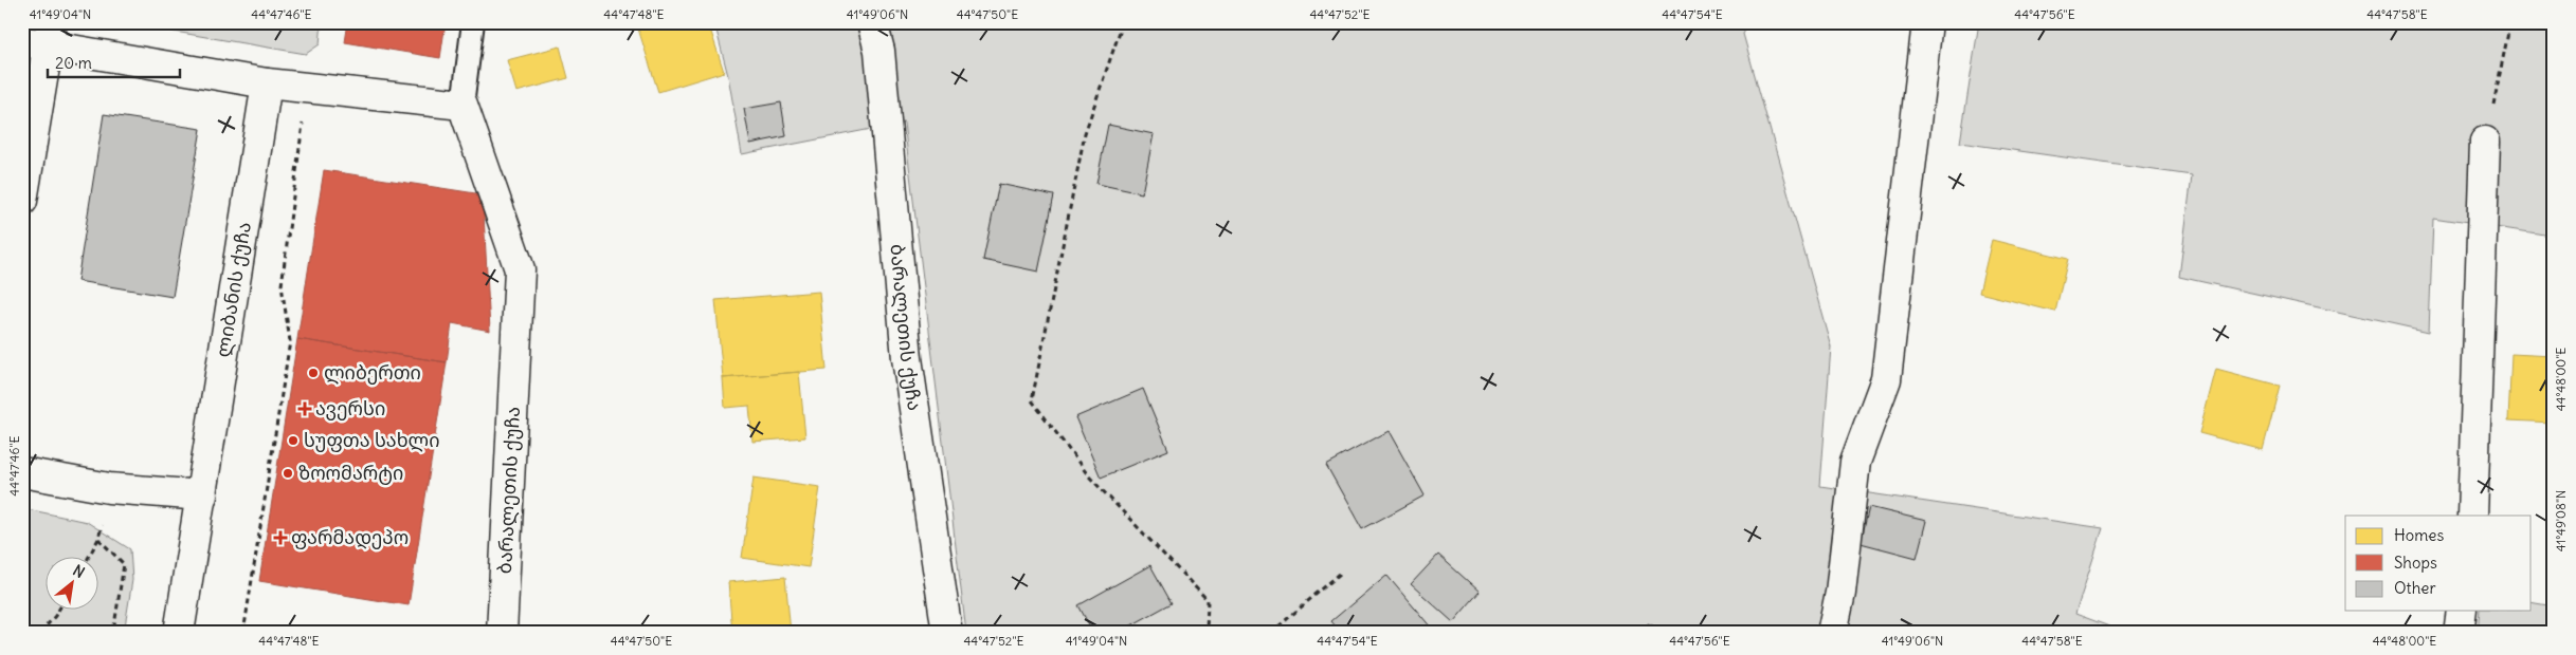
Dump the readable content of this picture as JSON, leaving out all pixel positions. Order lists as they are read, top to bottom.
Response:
{
  "streets": {
    "street": ["ლიბანის ქუჩა", "ბარალეთის ქუჩა"]
  },
  "places": {
    "other": ["ლიბერთი", "სუფთა სახლი", "ზოომარტი"],
    "health": ["ავერსი", "ფარმადეპო"]
  },
  "legend": ["Homes", "Shops", "Other"],
  "scale_bar": "20 m",
  "north": "top right",
  "coordinates": [
    "41°49'04\"N",
    "44°47'46\"E",
    "44°47'48\"E",
    "41°49'06\"N",
    "44°47'50\"E",
    "44°47'52\"E",
    "44°47'54\"E",
    "44°47'56\"E",
    "44°47'58\"E",
    "44°48'00\"E",
    "41°49'08\"N"
  ]
}
